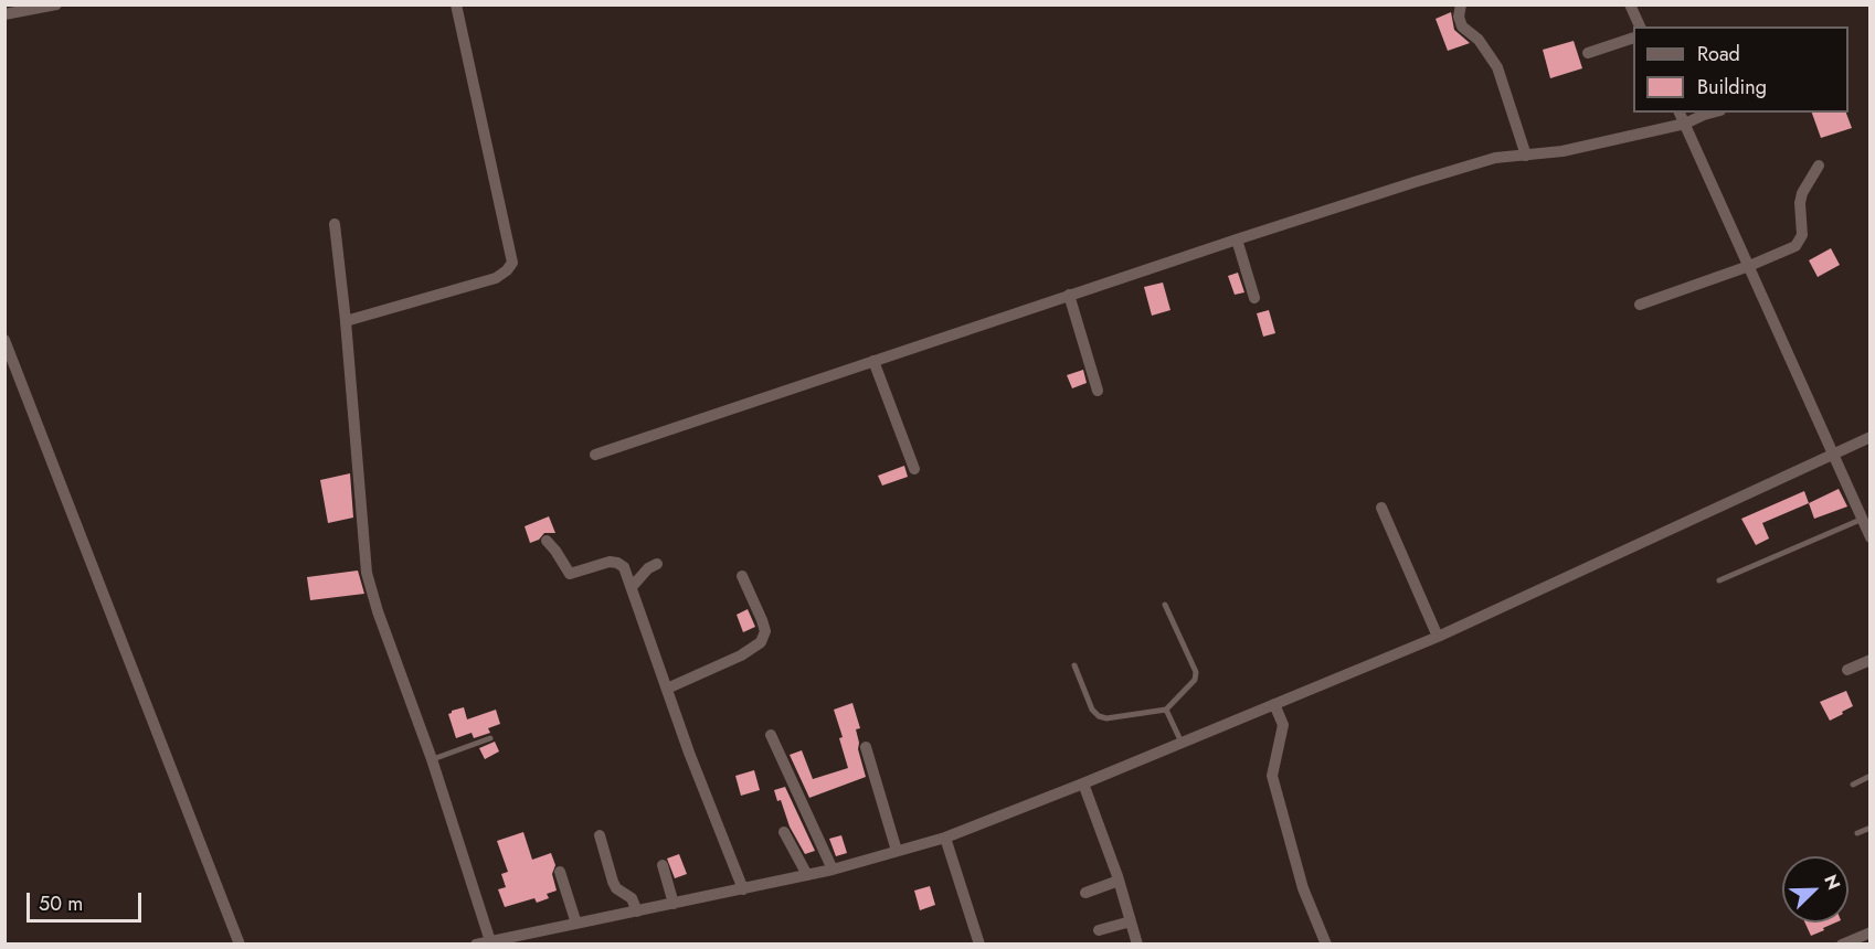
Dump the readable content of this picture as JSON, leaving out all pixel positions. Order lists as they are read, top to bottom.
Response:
{
  "legend": ["Road", "Building"],
  "scale_bar": "50 m",
  "north": "top right"
}
